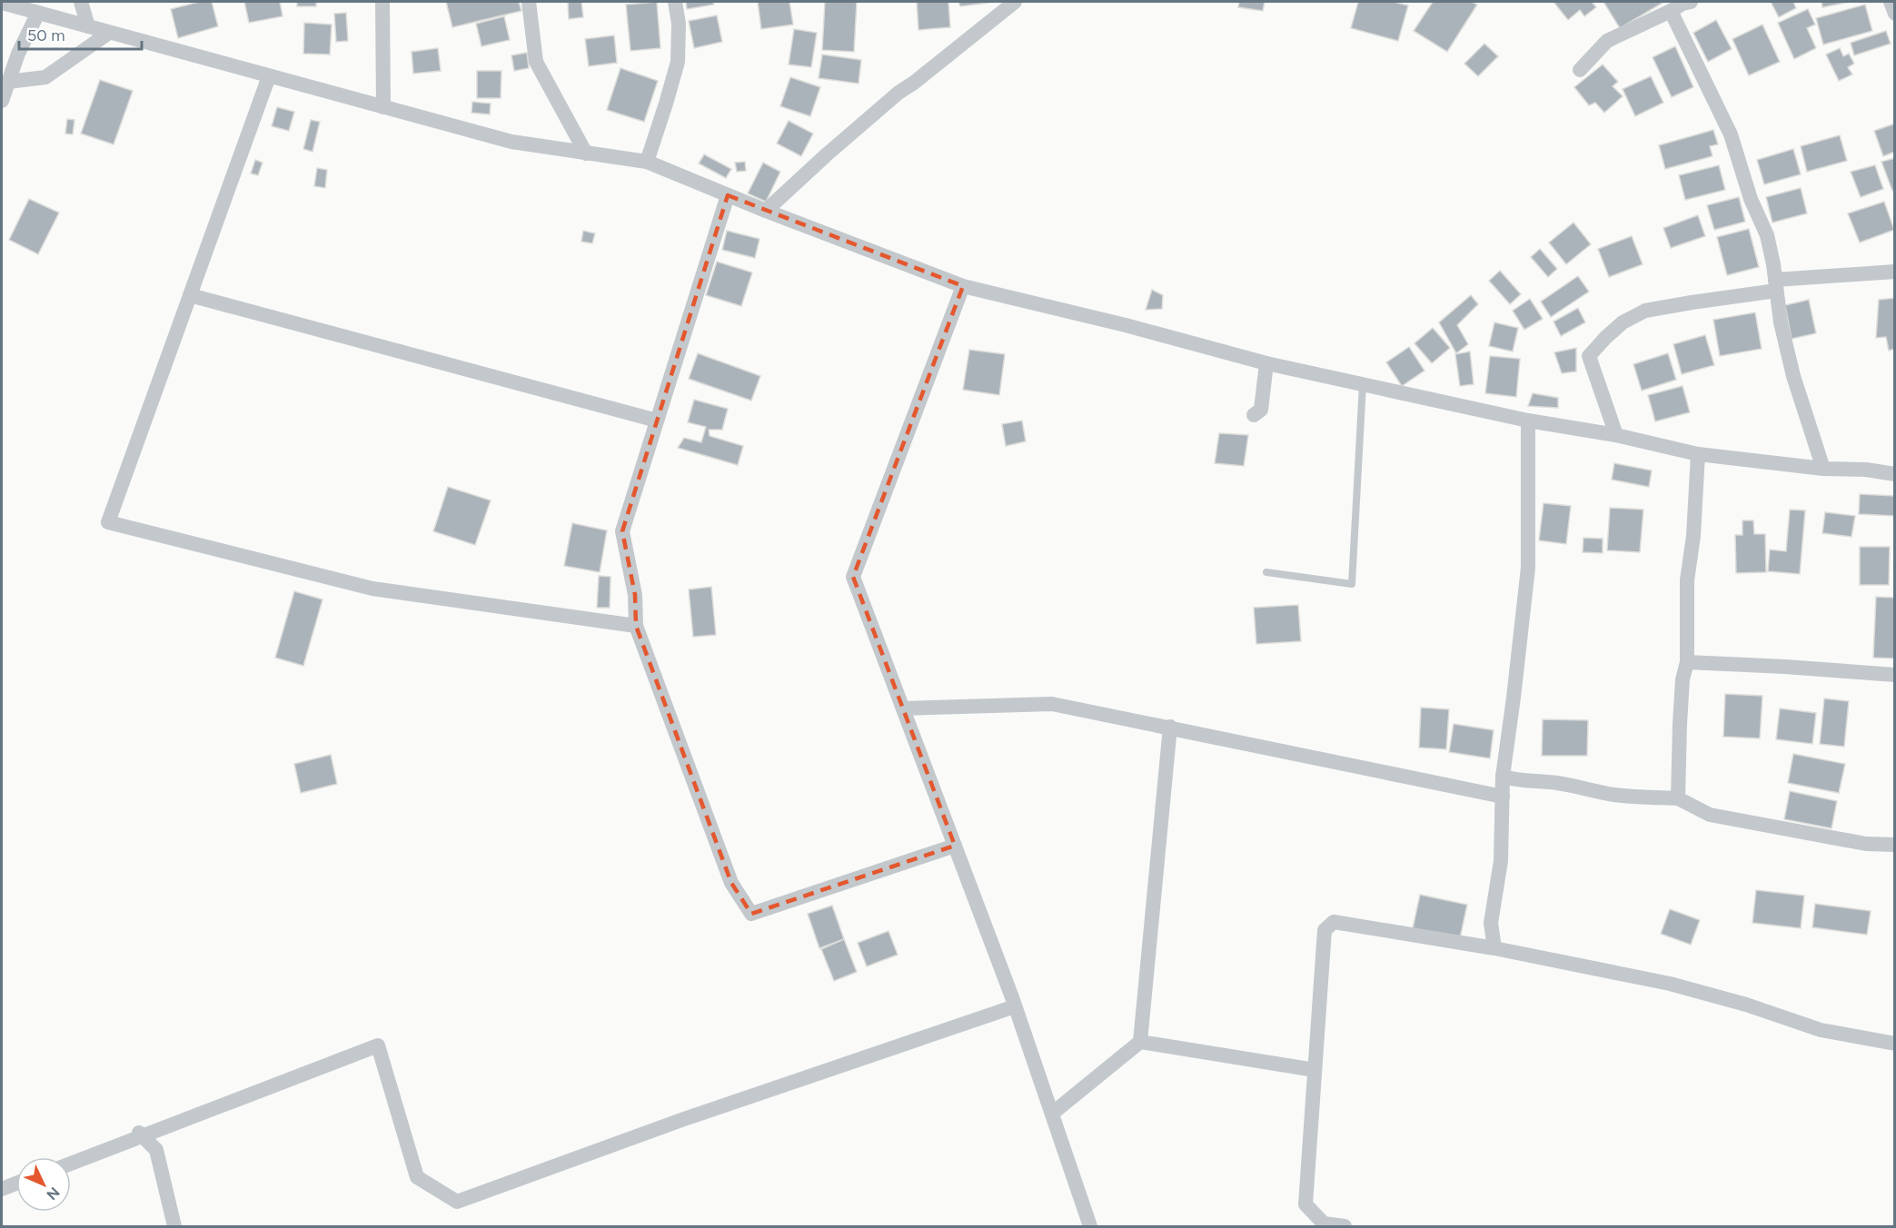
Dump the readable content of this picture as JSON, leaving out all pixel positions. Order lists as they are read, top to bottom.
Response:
{
  "scale_bar": "50 m",
  "north": "bottom right"
}
